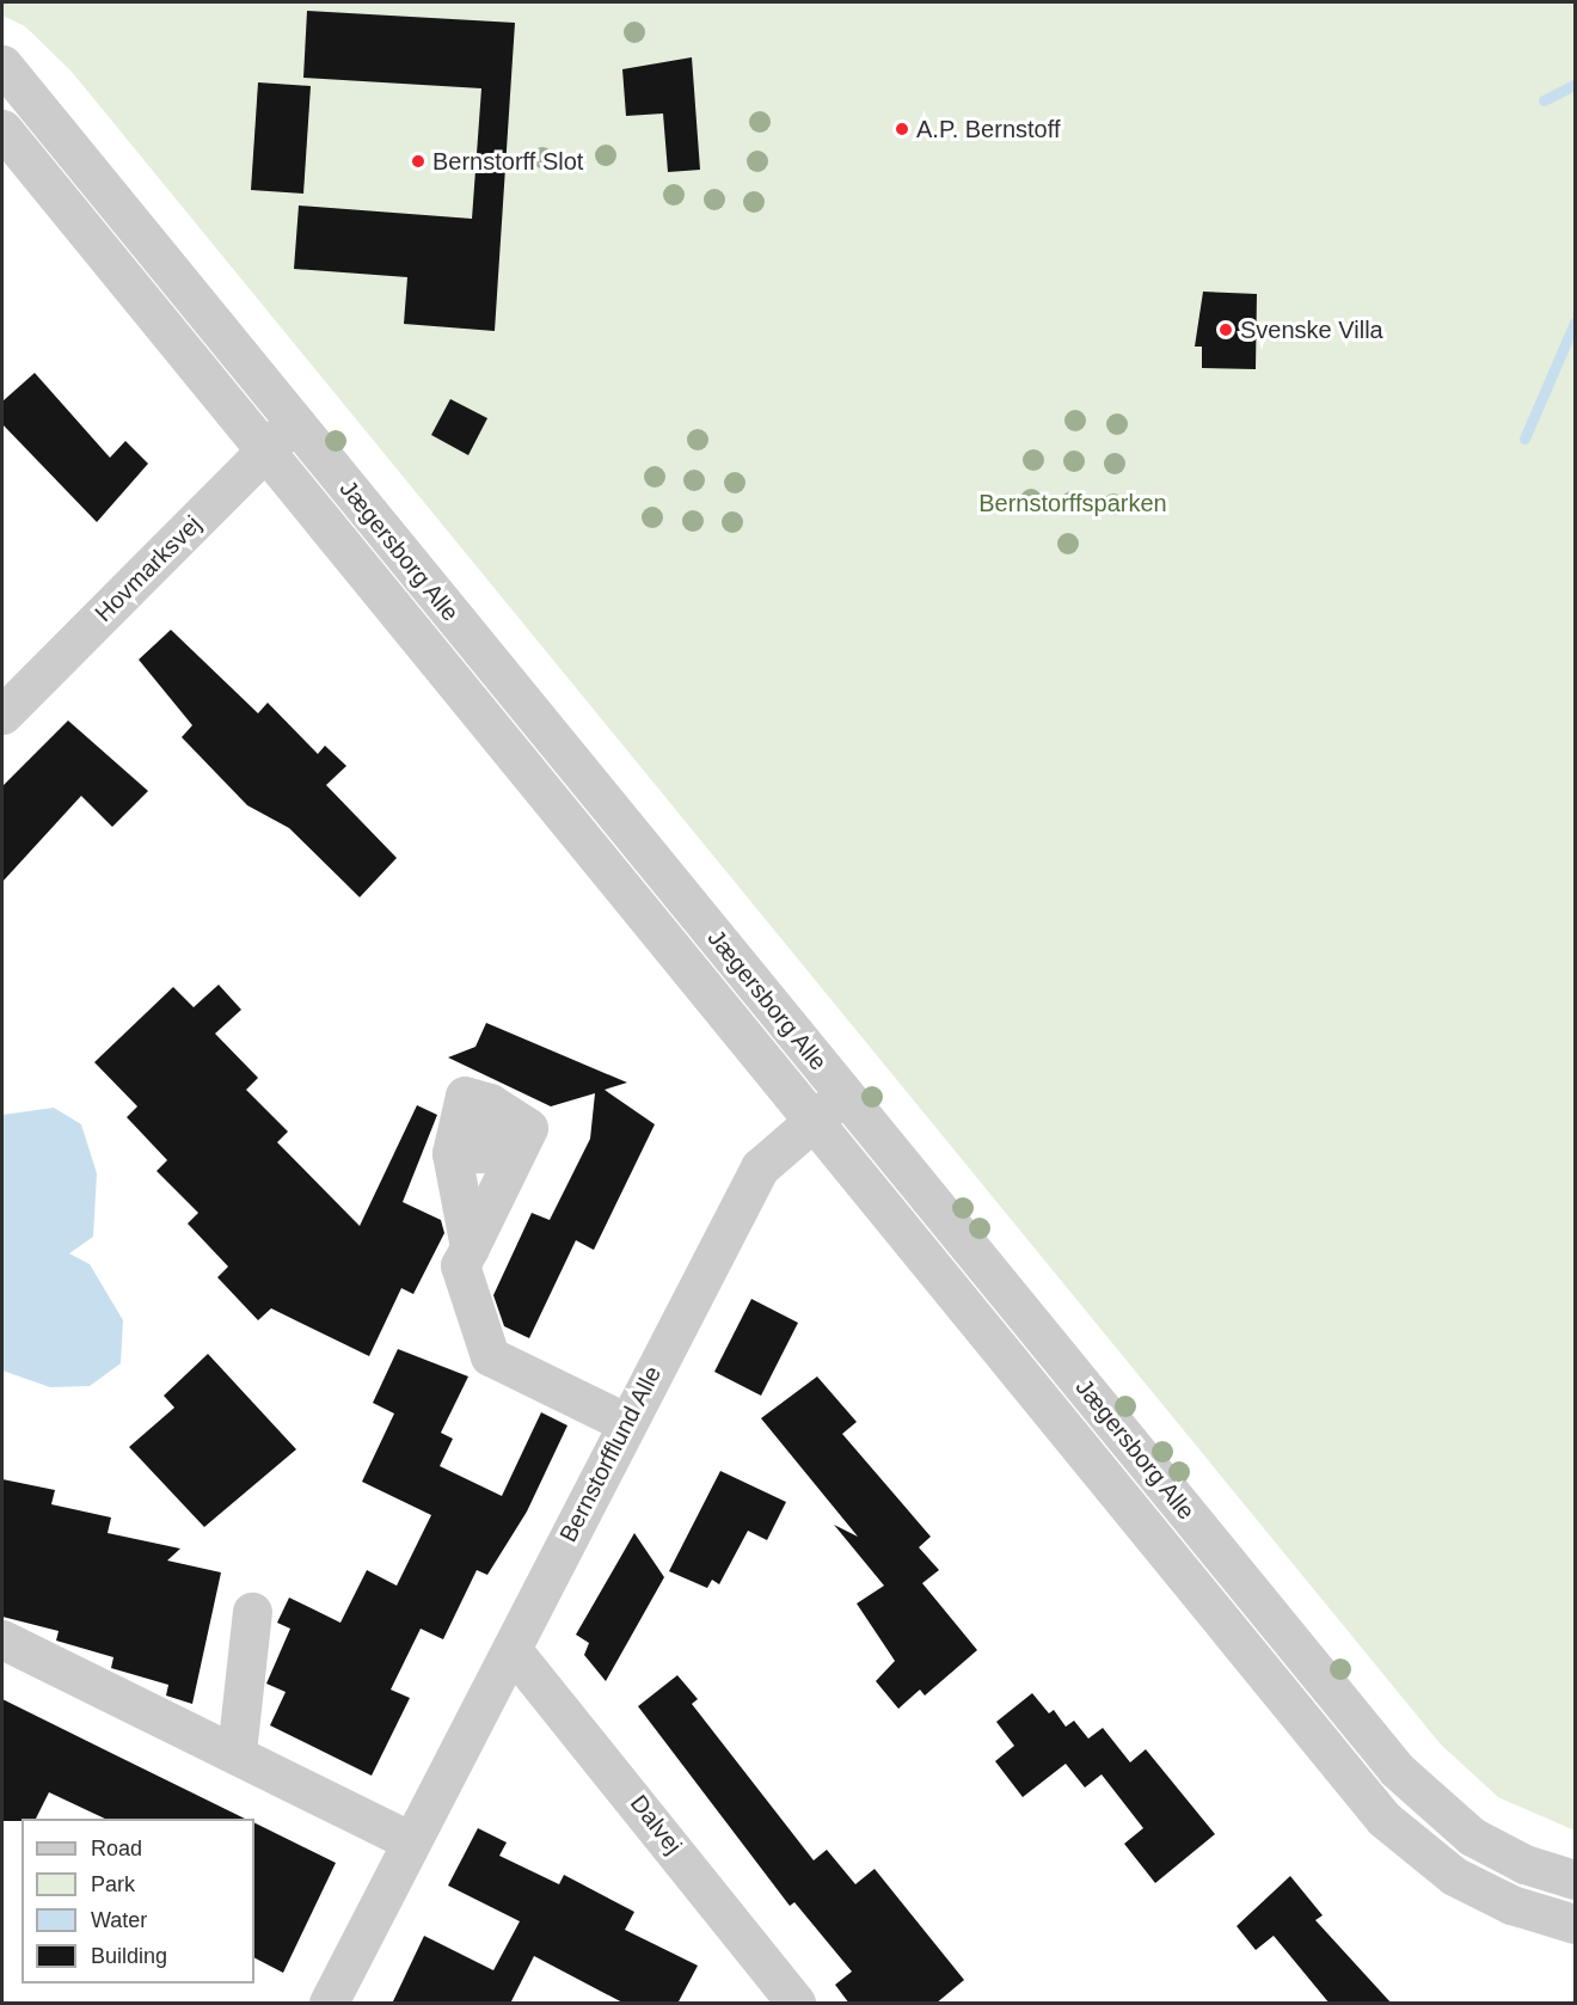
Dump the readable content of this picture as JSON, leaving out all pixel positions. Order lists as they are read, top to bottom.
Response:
{
  "streets": {
    "street": [
      "Jægersborg Alle",
      "Hovmarksvej",
      "Bernstorfflund Alle",
      "Dalvej"
    ]
  },
  "crossings": [
    ["Jægersborg Alle", "Hovmarksvej"],
    ["Jægersborg Alle", "Bernstorfflund Alle"],
    ["Bernstorfflund Alle", "Dalvej"]
  ],
  "parks": ["Bernstorffsparken"],
  "places": ["A.P. Bernstoff", "Bernstorff Slot", "Svenske Villa"],
  "legend": [
    "Road",
    "Park",
    "Water",
    "Building"
  ]
}
